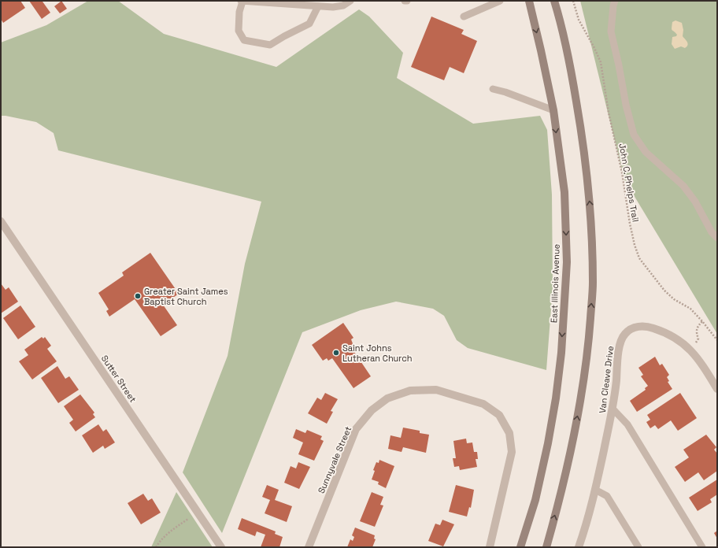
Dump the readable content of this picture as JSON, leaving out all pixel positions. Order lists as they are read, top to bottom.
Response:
{
  "streets": {
    "main road": ["East Illinois Avenue"],
    "street": ["Sutter Street", "Van Cleave Drive", "Sunnyvale Street"],
    "path": ["John C. Phelps Trail"]
  },
  "places": ["Greater Saint James Baptist Church", "Saint Johns Lutheran Church"]
}
